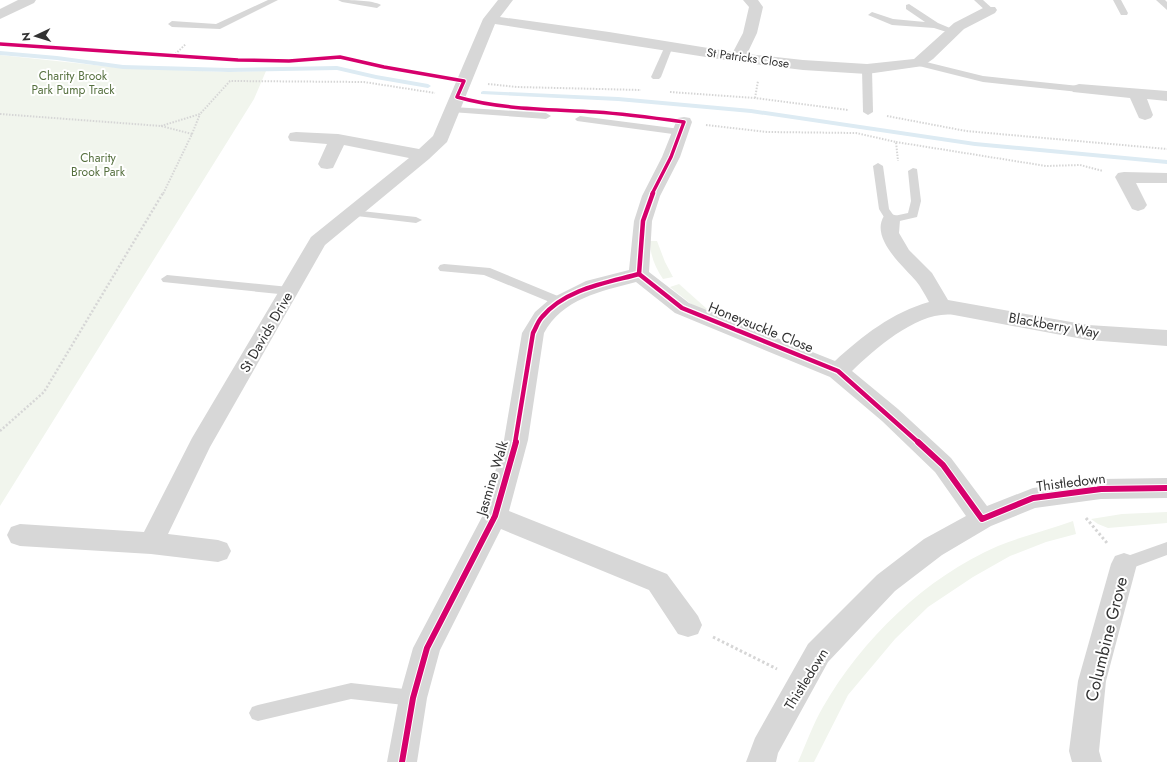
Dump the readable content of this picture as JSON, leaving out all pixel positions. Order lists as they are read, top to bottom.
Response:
{
  "streets": {
    "street": [
      "St Patricks Close",
      "Blackberry Way",
      "Honeysuckle Close",
      "St Davids Drive",
      "Jasmine Walk",
      "Thistledown",
      "Columbine Grove"
    ]
  },
  "crossings": [
    ["St Patricks Close", "St Davids Drive"],
    ["Blackberry Way", "Honeysuckle Close"],
    ["Honeysuckle Close", "Jasmine Walk"],
    ["Honeysuckle Close", "Thistledown"]
  ],
  "parks": ["Charity Brook Park Pump Track", "Charity Brook Park"],
  "north": "left"
}
